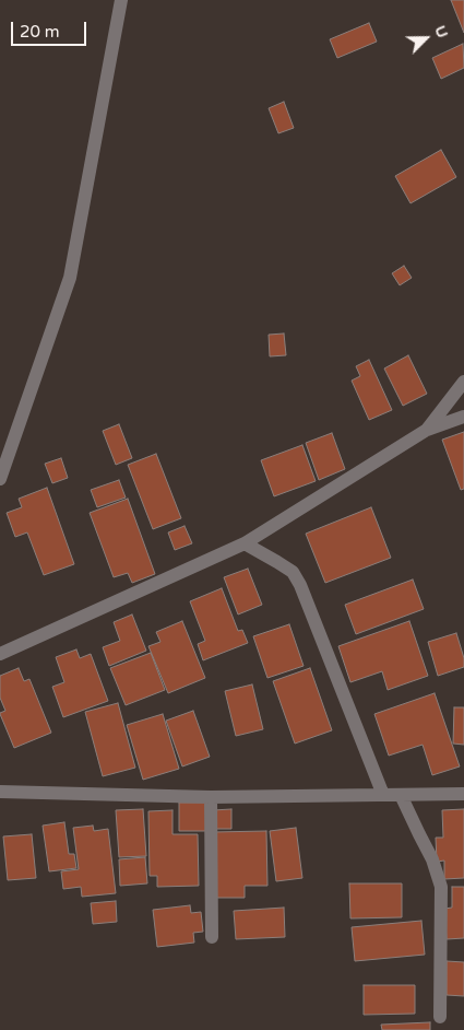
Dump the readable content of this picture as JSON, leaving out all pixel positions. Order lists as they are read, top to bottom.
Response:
{
  "scale_bar": "20 m",
  "north": "top right"
}
